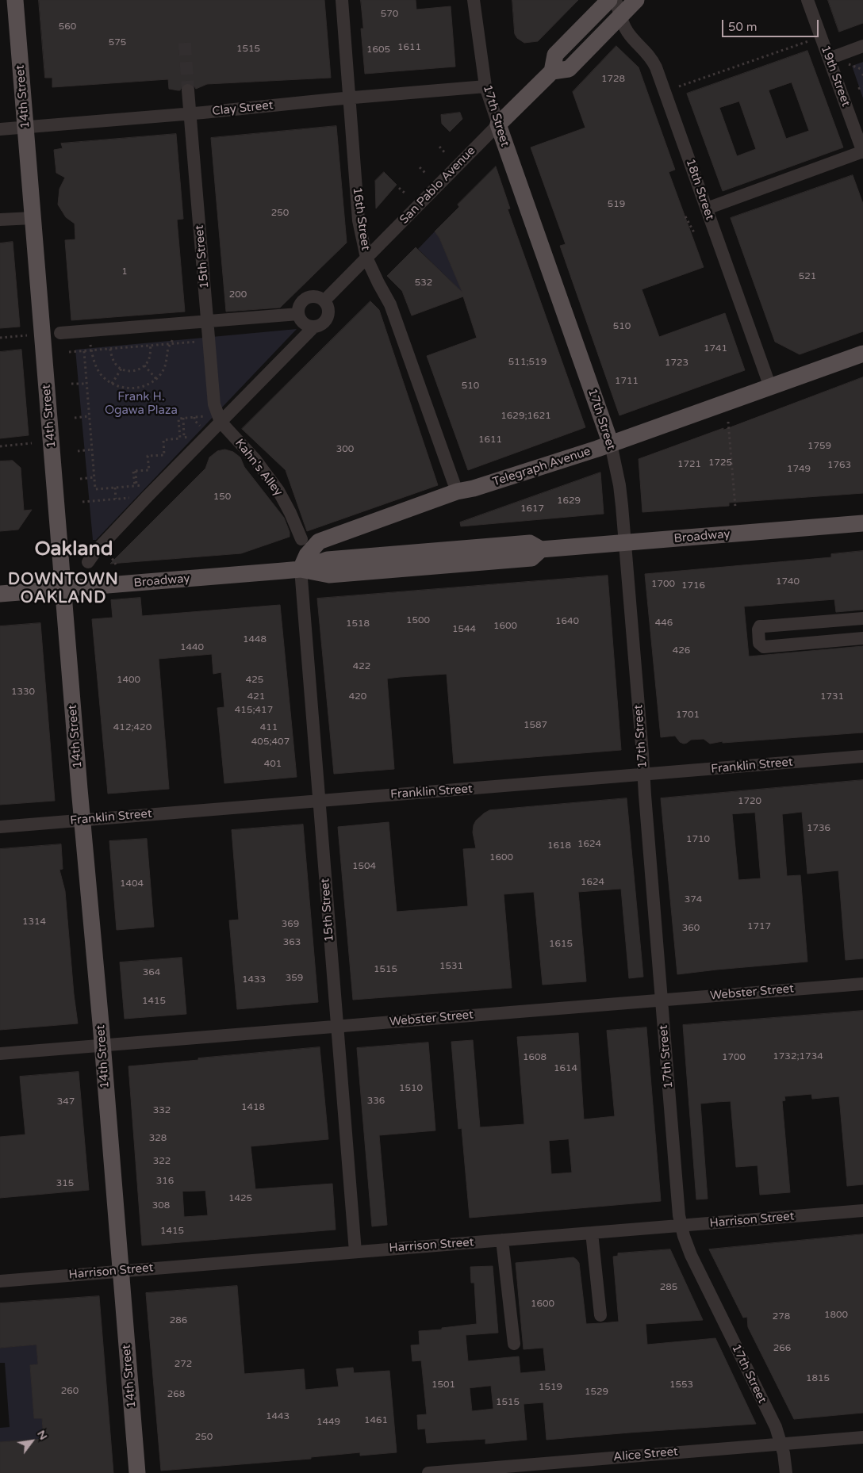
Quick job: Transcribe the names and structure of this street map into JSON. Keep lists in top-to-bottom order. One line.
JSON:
{"streets":{"main road":["14th Street","17th Street","San Pablo Avenue","Telegraph Avenue","Broadway"],"street":["19th Street","Clay Street","18th Street","16th Street","15th Street","Kahn's Alley","Franklin Street","Webster Street","Harrison Street","Alice Street"]},"crossings":[["14th Street","Clay Street"],["14th Street","Broadway"],["14th Street","Franklin Street"],["14th Street","Webster Street"],["14th Street","Harrison Street"],["Clay Street","17th Street"],["Clay Street","16th Street"],["Clay Street","15th Street"],["17th Street","San Pablo Avenue"],["17th Street","Telegraph Avenue"],["17th Street","Broadway"],["17th Street","Franklin Street"],["17th Street","Webster Street"],["17th Street","Harrison Street"],["17th Street","Alice Street"],["San Pablo Avenue","16th Street"],["18th Street","Telegraph Avenue"],["16th Street","Telegraph Avenue"],["15th Street","Telegraph Avenue"],["15th Street","Kahn's Alley"],["15th Street","Broadway"],["15th Street","Franklin Street"],["15th Street","Webster Street"],["15th Street","Harrison Street"],["Telegraph Avenue","Broadway"]],"districts":["Oakland","DOWNTOWN OAKLAND"],"parks":["Frank H. Ogawa Plaza"],"house_numbers":["570","560","575","1611","1515","1605","1728","519","250","1","521","532","200","510","1741","511;519","1723","1711","510","1629;1621","1611","1759","300","1725","1721","1763","1749","150","1629","1617","1740","1700","1716","1500","1640","446","1518","1600","1544","1448","1440","426","422","1400","425","1330","421","420","1731","415;417","1701","1587","412;420","411","405;407","401","1720","1736","1710","1624","1618","1600","1504","1624","1404","374","1314","369","1717","360","363","1615","1531","1515","364","359","1433","1415","1732;1734","1608","1700","1614","1510","336","347","1418","332","328","322","316","315","1425","308","1415","285","1600","1800","278","286","266","272","1815","1501","1553","1519","260","1529","268","1515","1443","1461","1449","250"],"scale_bar":"50 m","north":"top right"}
